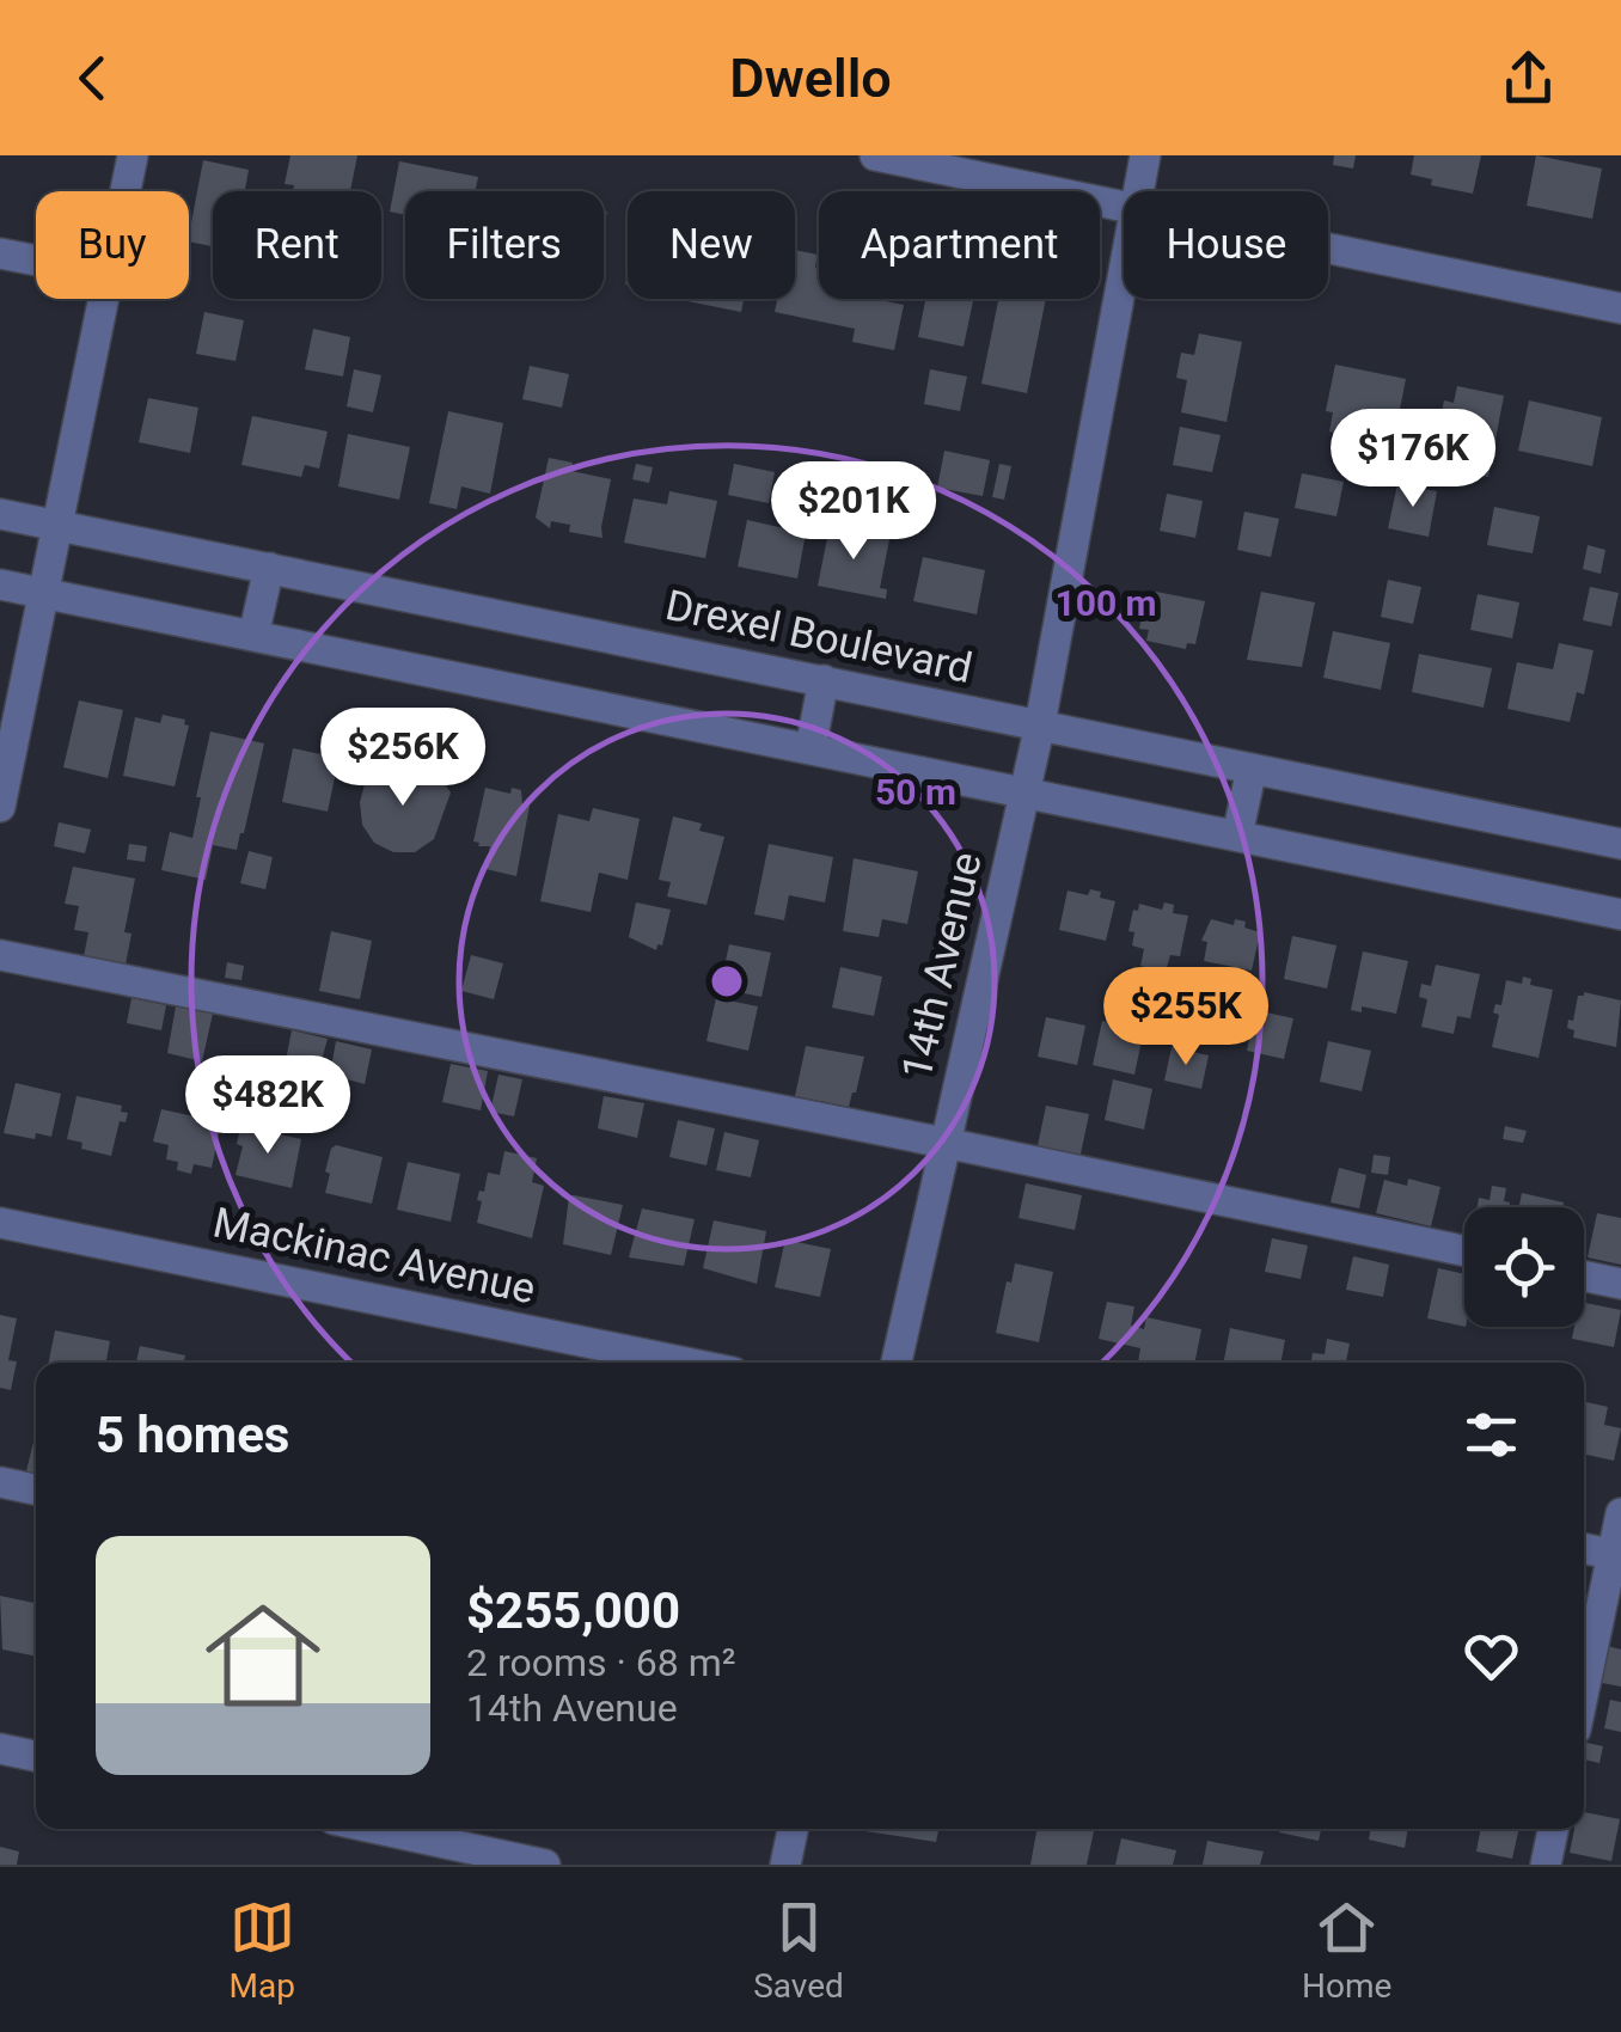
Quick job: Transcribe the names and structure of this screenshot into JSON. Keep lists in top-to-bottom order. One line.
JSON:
{"streets":{"street":["Drexel Boulevard","14th Avenue","Mackinac Avenue"]},"crossings":[["Drexel Boulevard","14th Avenue"]],"page":{"header":"Dwello","chip":["Buy","Rent","Filters","New","Apartment","House"],"price":["$176K","$201K","$256K","$255K","$482K"],"heading":"5 homes","list":[{"name":"$255,000","note":"2 rooms · 68 m² · 14th Avenue"}],"tabs":["Map","Saved","Home"]},"rings":["100 m","50 m"]}
